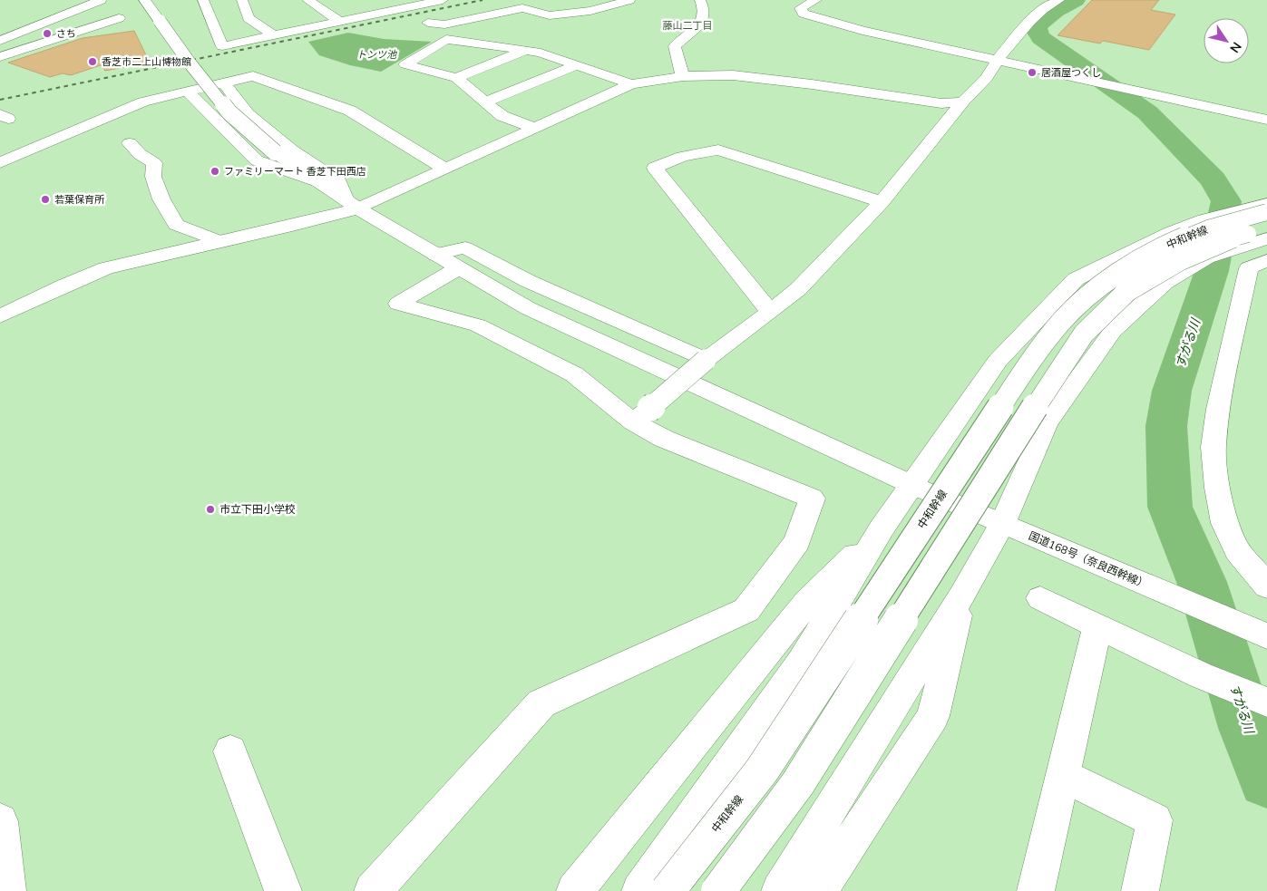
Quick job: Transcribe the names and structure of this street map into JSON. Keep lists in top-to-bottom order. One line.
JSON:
{"streets":{"main road":["中和幹線","国道168号（奈良西幹線）"]},"districts":["藤山二丁目"],"water":["トンツ池","すがる川"],"places":["さち","香芝市二上山博物館","居酒屋つくし","ファミリーマート 香芝下田西店","若葉保育所","市立下田小学校"],"north":"bottom right"}
